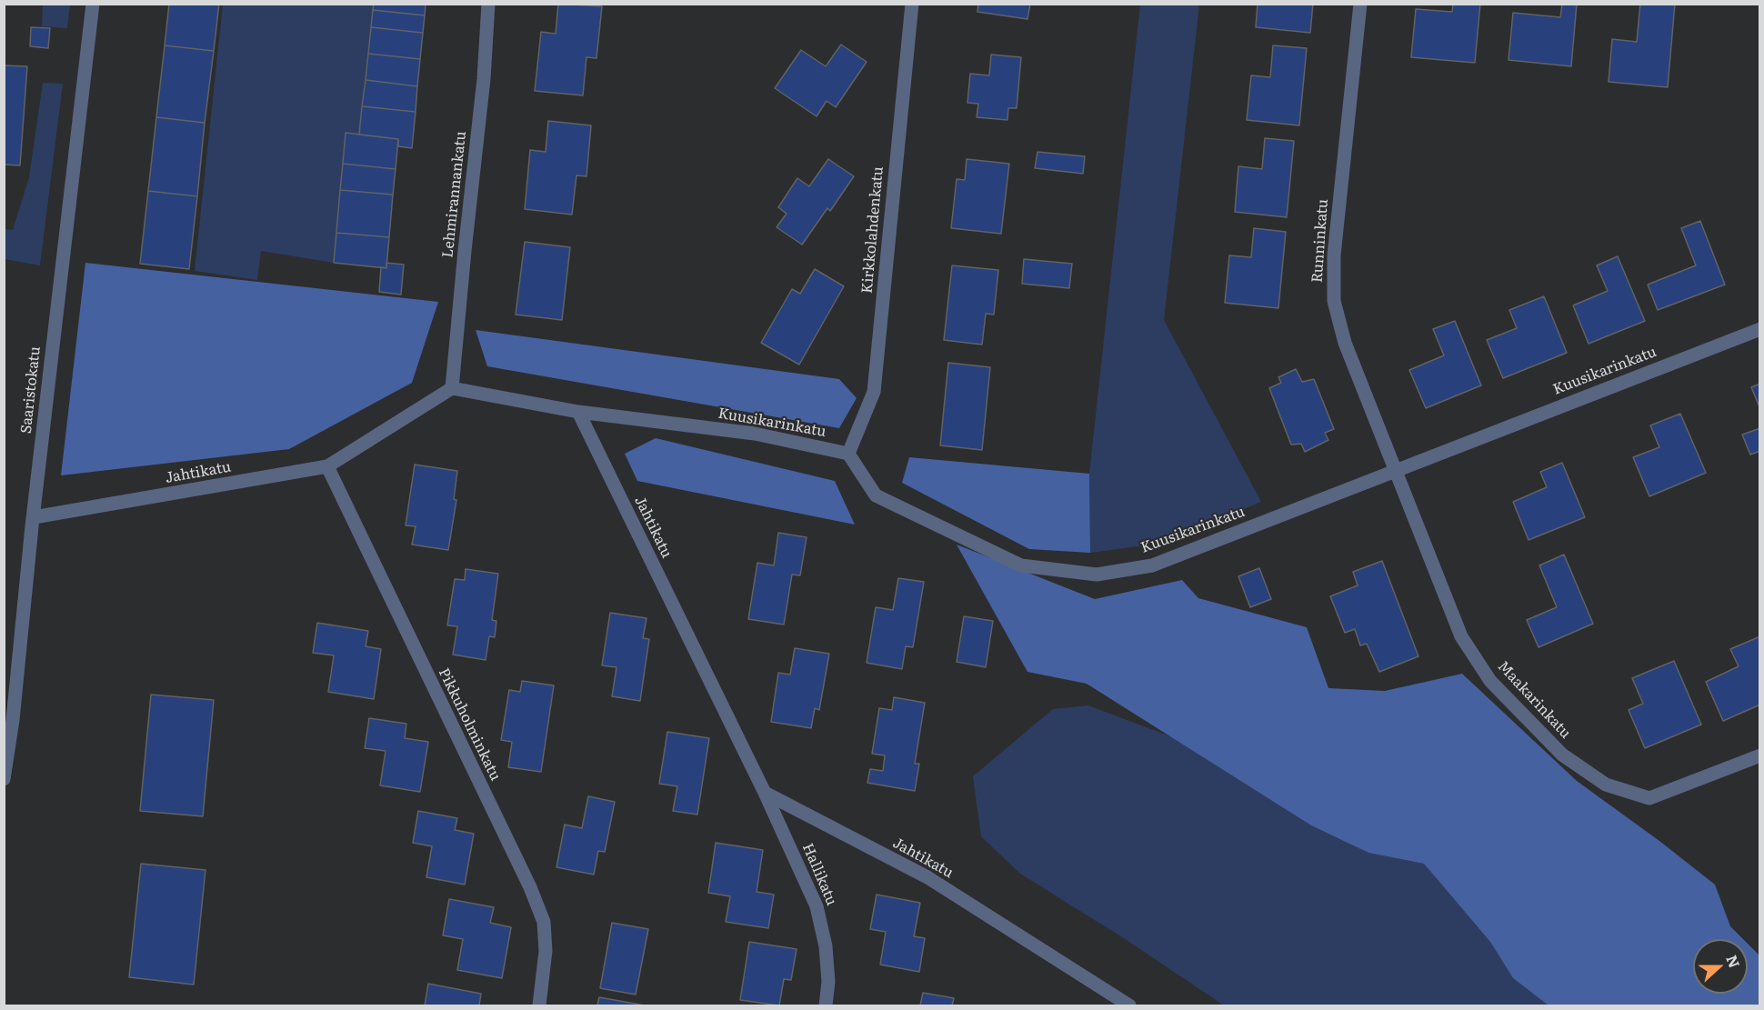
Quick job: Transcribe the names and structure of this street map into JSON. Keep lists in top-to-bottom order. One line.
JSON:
{"streets":{"street":["Lehmirannankatu","Kirkkolahdenkatu","Runninkatu","Kuusikarinkatu","Saaristokatu","Jahtikatu","Maakarinkatu","Pikkuholminkatu","Hallikatu"]},"crossings":[["Lehmirannankatu","Jahtikatu"],["Kirkkolahdenkatu","Kuusikarinkatu"],["Runninkatu","Kuusikarinkatu"],["Runninkatu","Maakarinkatu"],["Kuusikarinkatu","Jahtikatu"],["Kuusikarinkatu","Maakarinkatu"],["Saaristokatu","Jahtikatu"],["Jahtikatu","Pikkuholminkatu"],["Jahtikatu","Hallikatu"]],"north":"right"}
